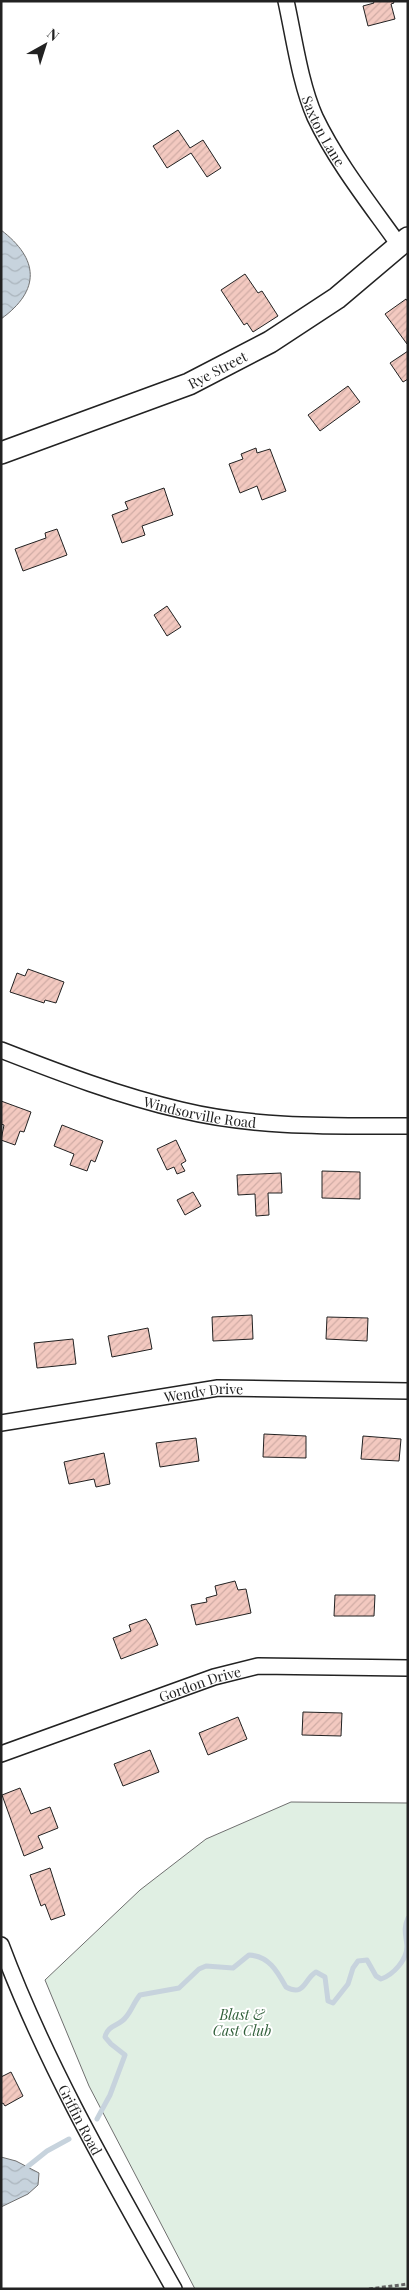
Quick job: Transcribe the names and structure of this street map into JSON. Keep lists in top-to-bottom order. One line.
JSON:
{"streets":{"street":["Saxton Lane","Rye Street","Windsorville Road","Wendy Drive","Gordon Drive","Griffin Road"]},"crossings":[["Saxton Lane","Rye Street"]],"parks":["Blast & Cast Club"],"north":"top right"}
